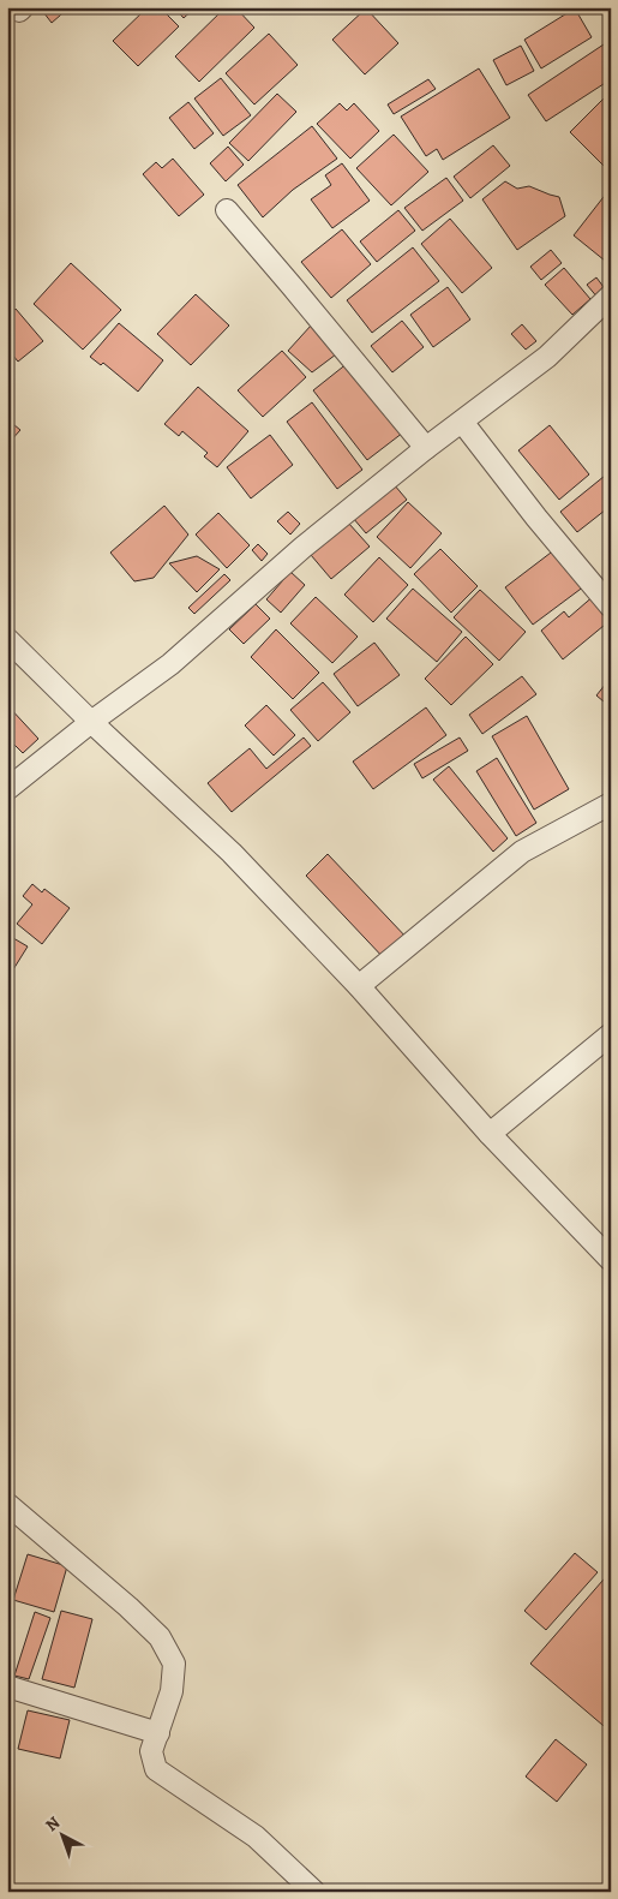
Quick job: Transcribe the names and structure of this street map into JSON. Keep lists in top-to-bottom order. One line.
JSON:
{"north":"top left"}
